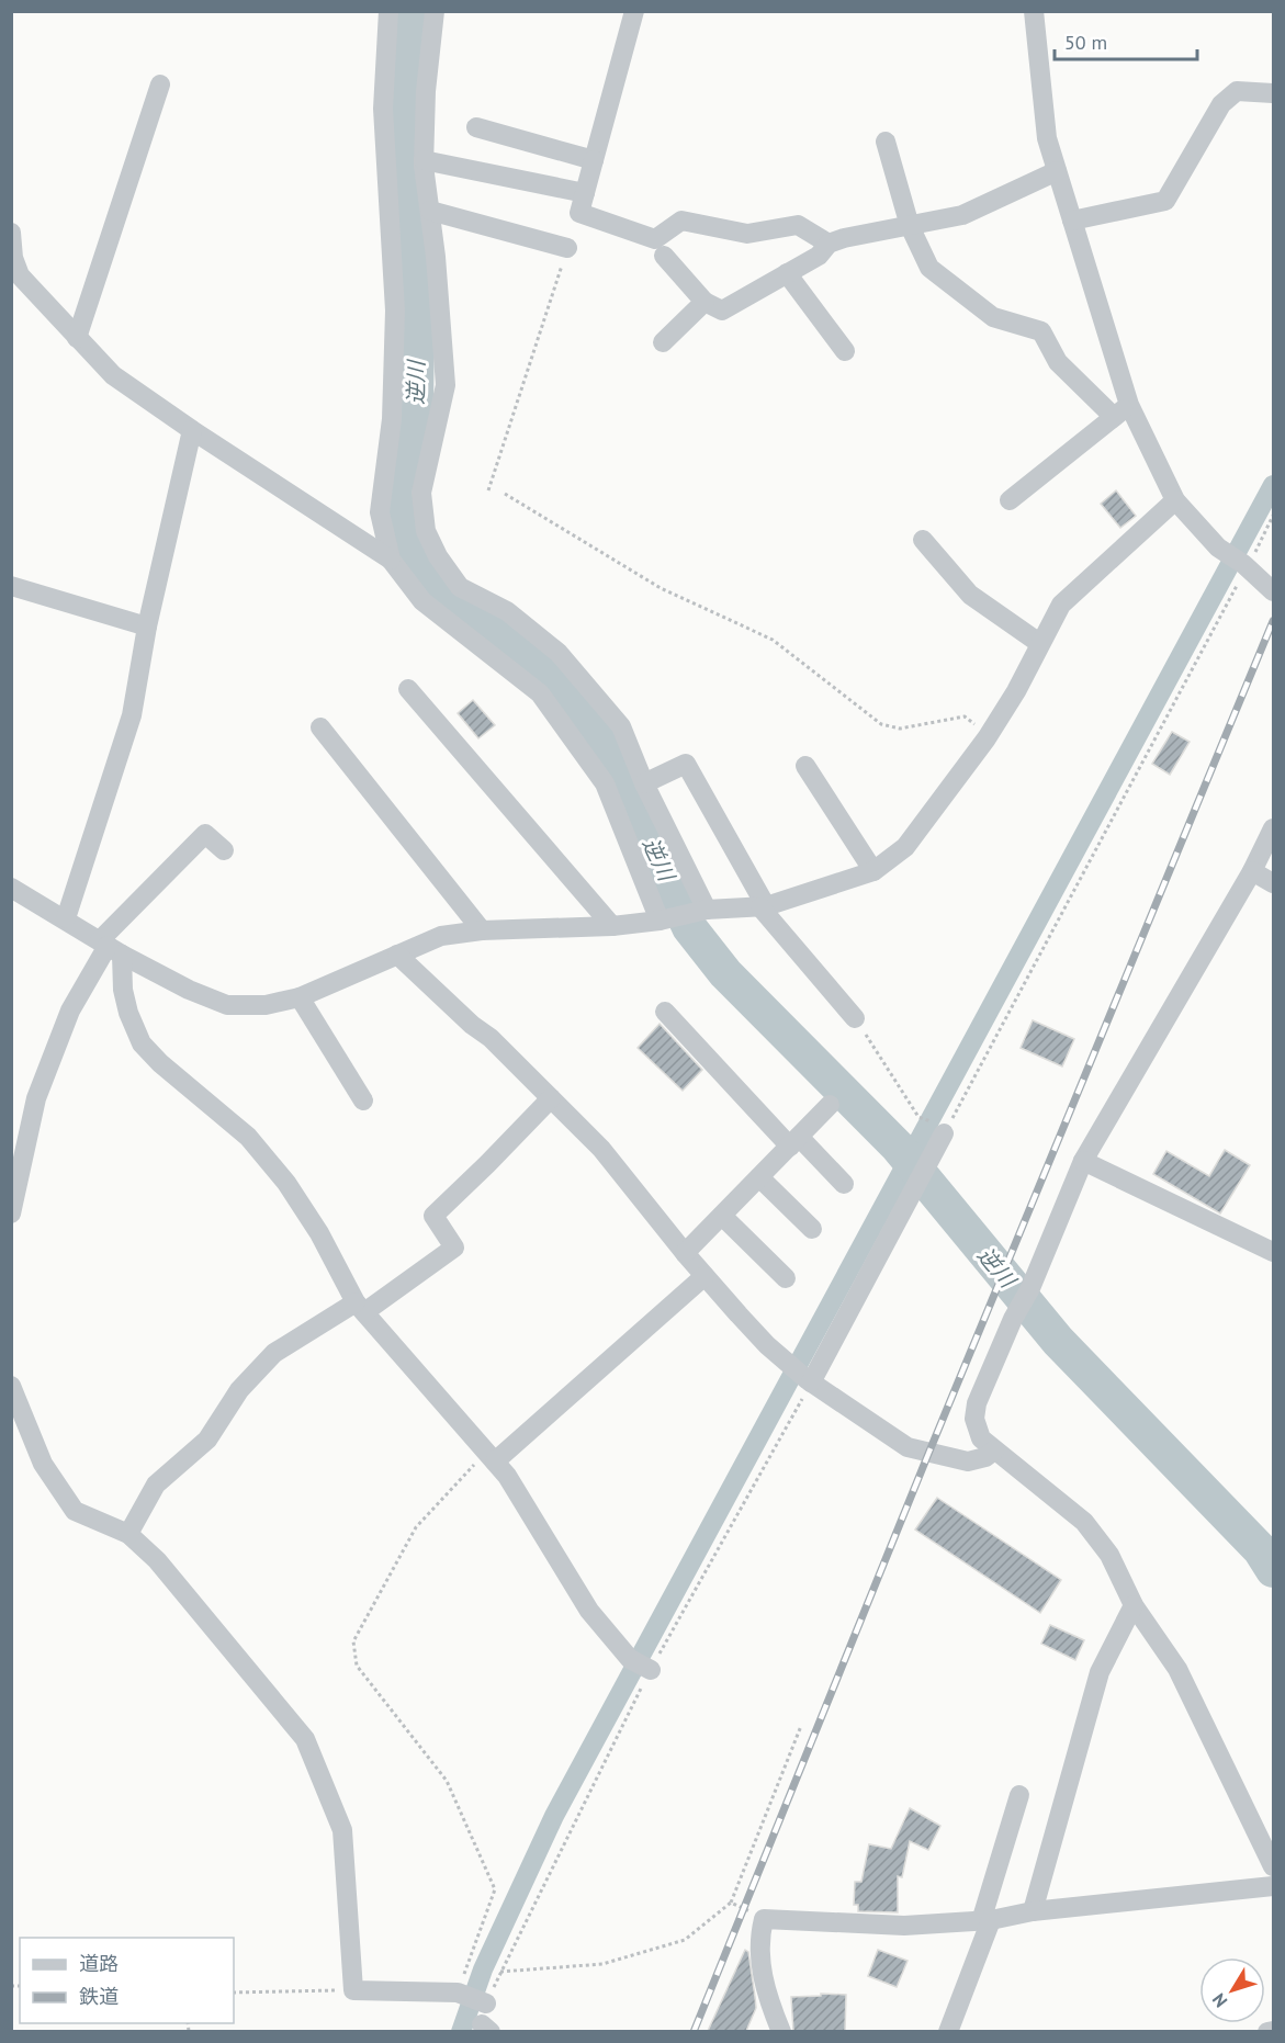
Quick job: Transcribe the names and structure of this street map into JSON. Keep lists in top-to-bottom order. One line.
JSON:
{"water":["逆川"],"legend":["道路","鉄道"],"scale_bar":"50 m","north":"bottom left"}
